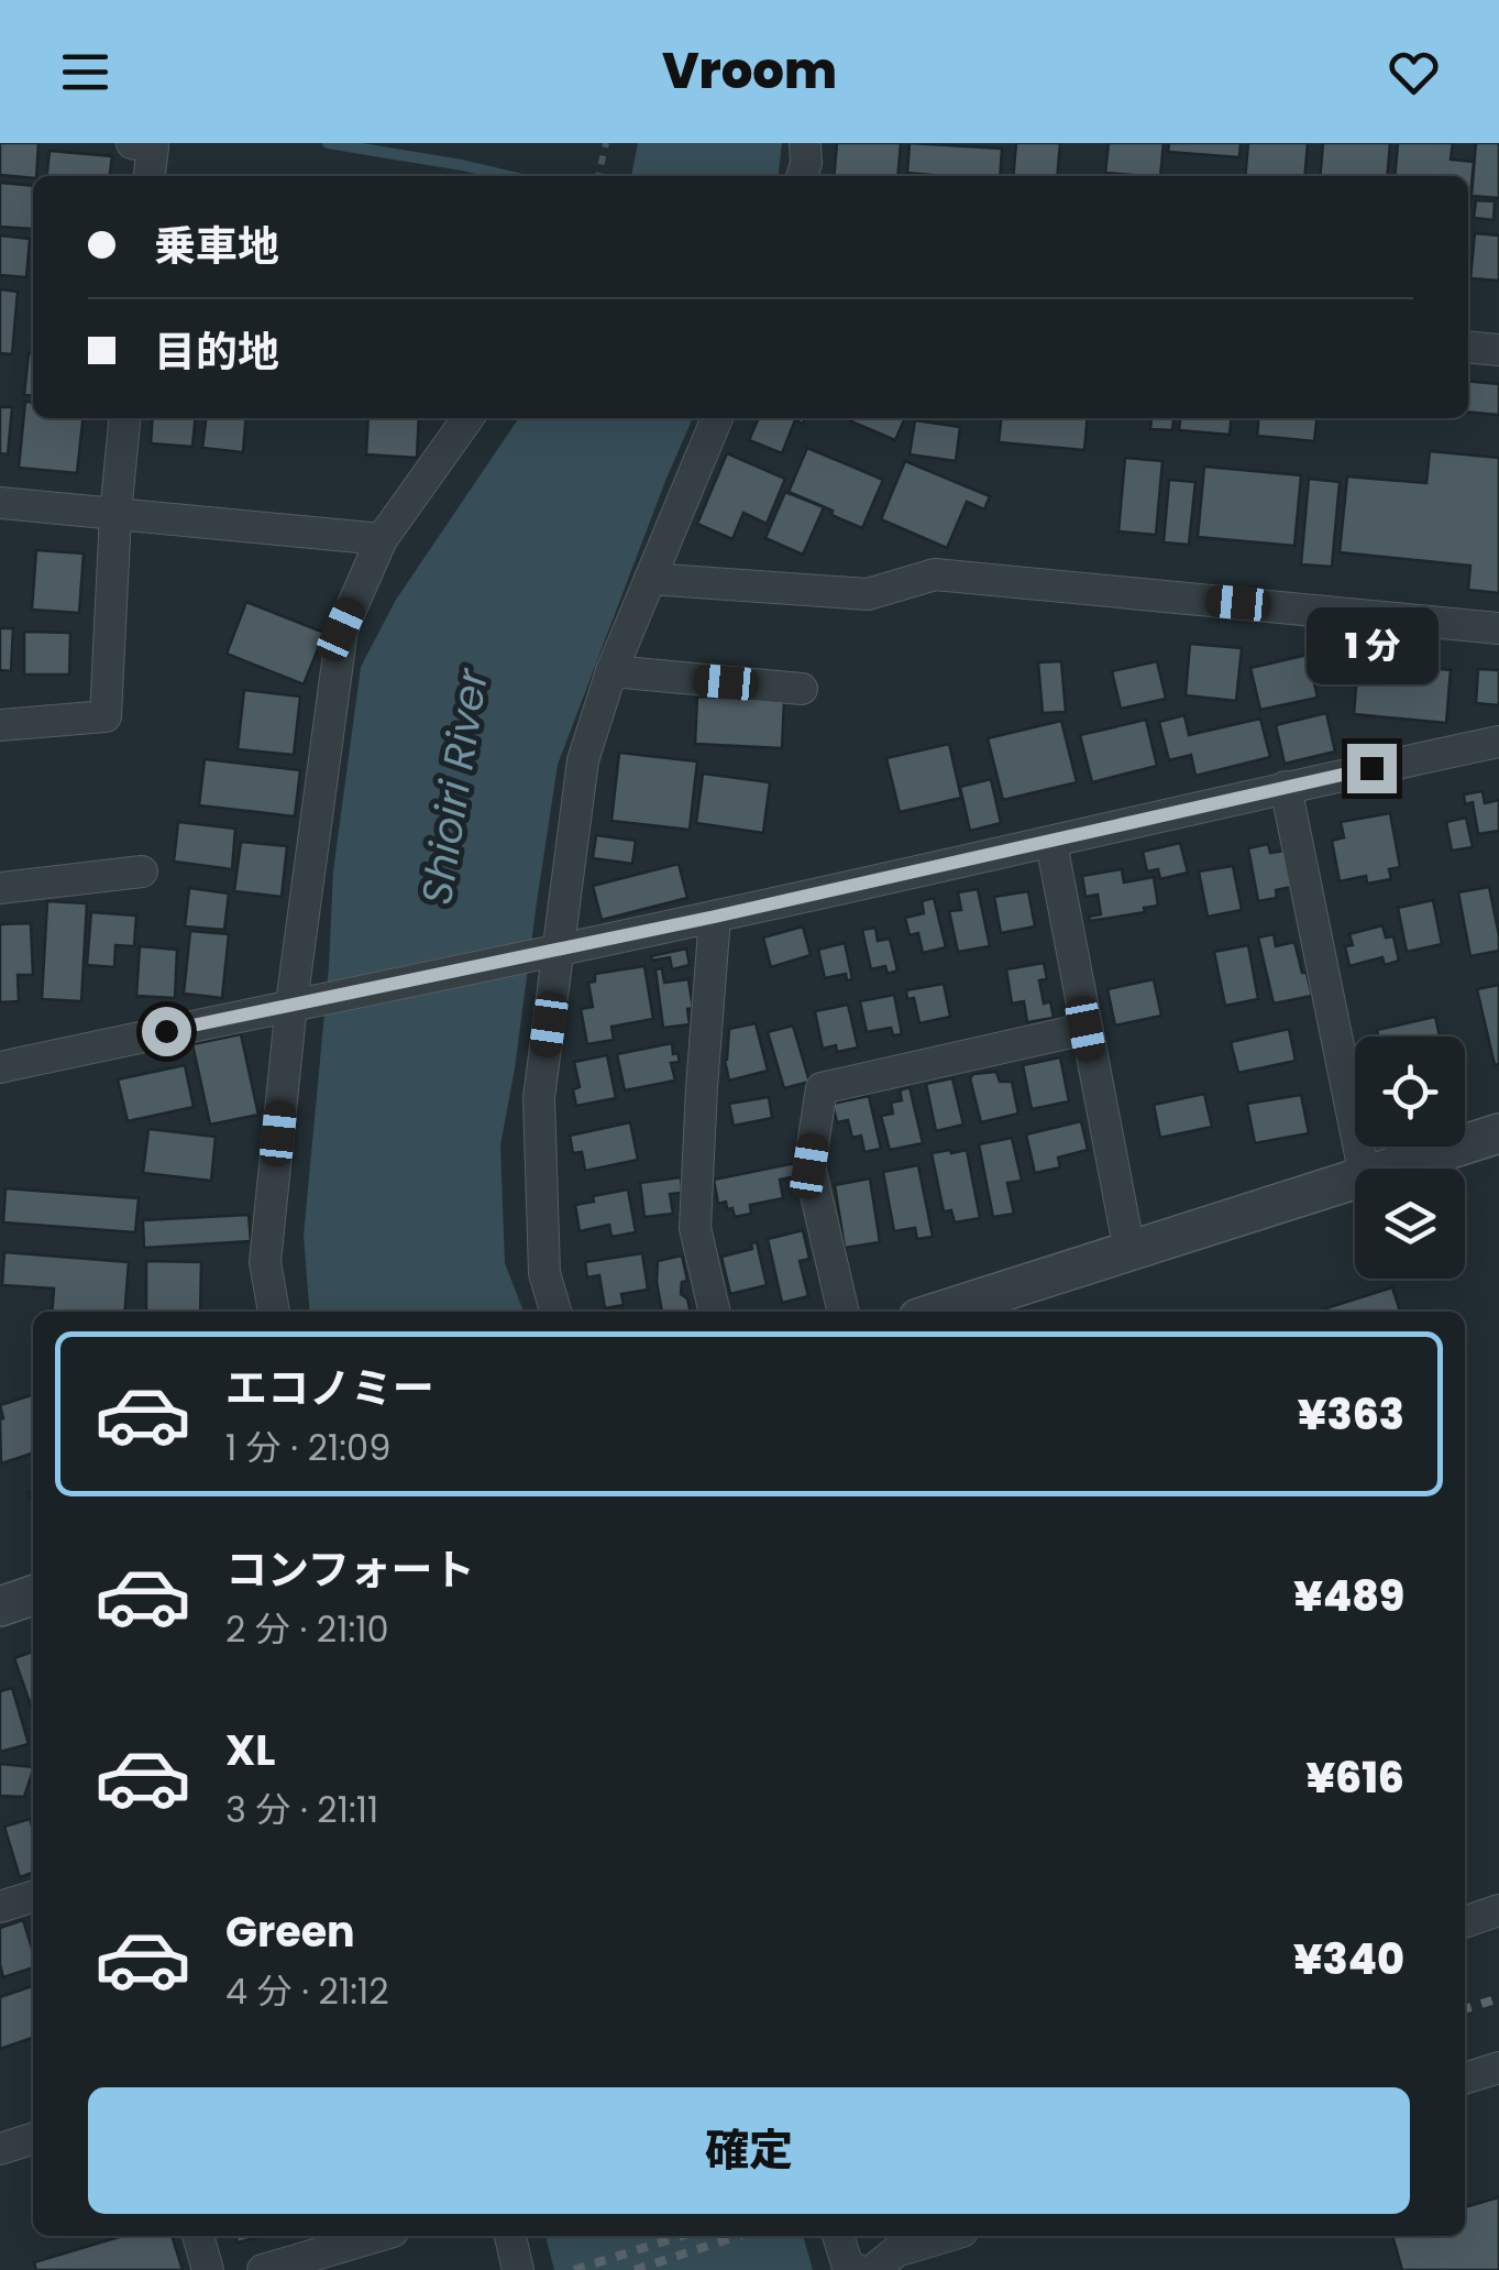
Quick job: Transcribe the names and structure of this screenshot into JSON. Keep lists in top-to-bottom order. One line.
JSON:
{"water":["Shioiri River"],"page":{"header":"Vroom","banner":["乗車地","目的地"],"bubble":"1 分","list":[{"name":"エコノミー","note":"1 分 · 21:09","value":"¥363"},{"name":"コンフォート","note":"2 分 · 21:10","value":"¥489"},{"name":"XL","note":"3 分 · 21:11","value":"¥616"},{"name":"Green","note":"4 分 · 21:12","value":"¥340"}],"buttons":"確定"}}
